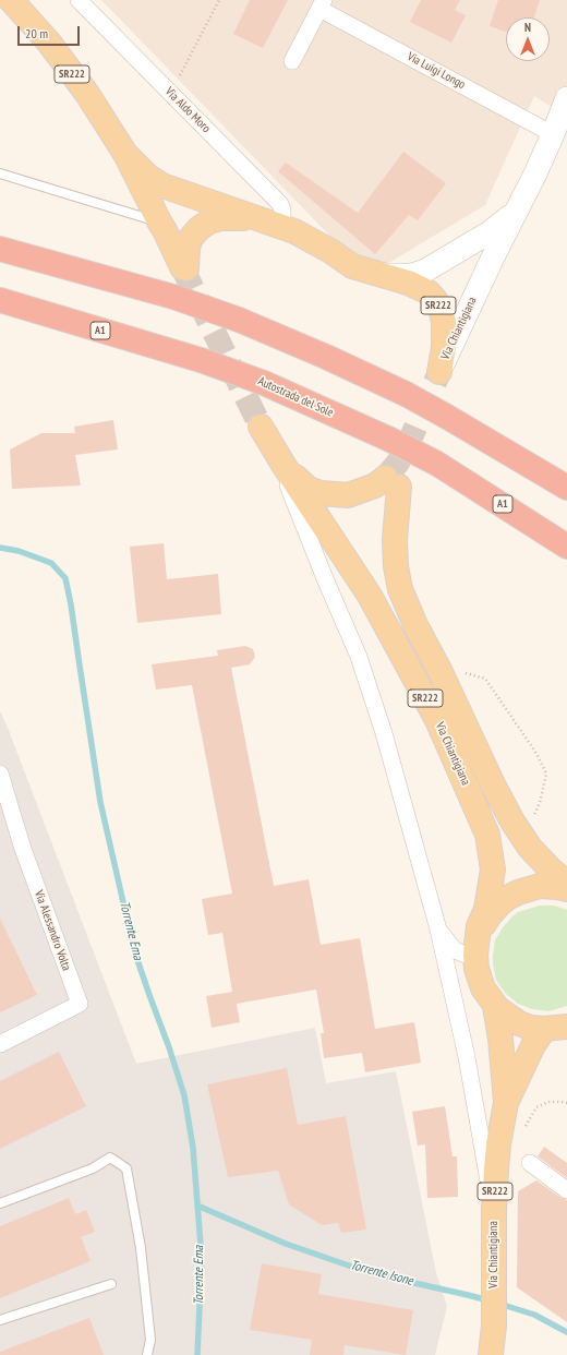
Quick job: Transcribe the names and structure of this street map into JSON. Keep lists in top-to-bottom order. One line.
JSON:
{"streets":{"highway":["A1","Autostrada del Sole"],"main road":["SR222","Via Chiantigiana"],"street":["Via Luigi Longo","Via Aldo Moro","Via Alessandro Volta"]},"crossings":[["Via Luigi Longo","Via Chiantigiana"],["Via Aldo Moro","Via Chiantigiana"]],"water":["Torrente Ema","Torrente Isone"],"scale_bar":"20 m","north":"top"}
